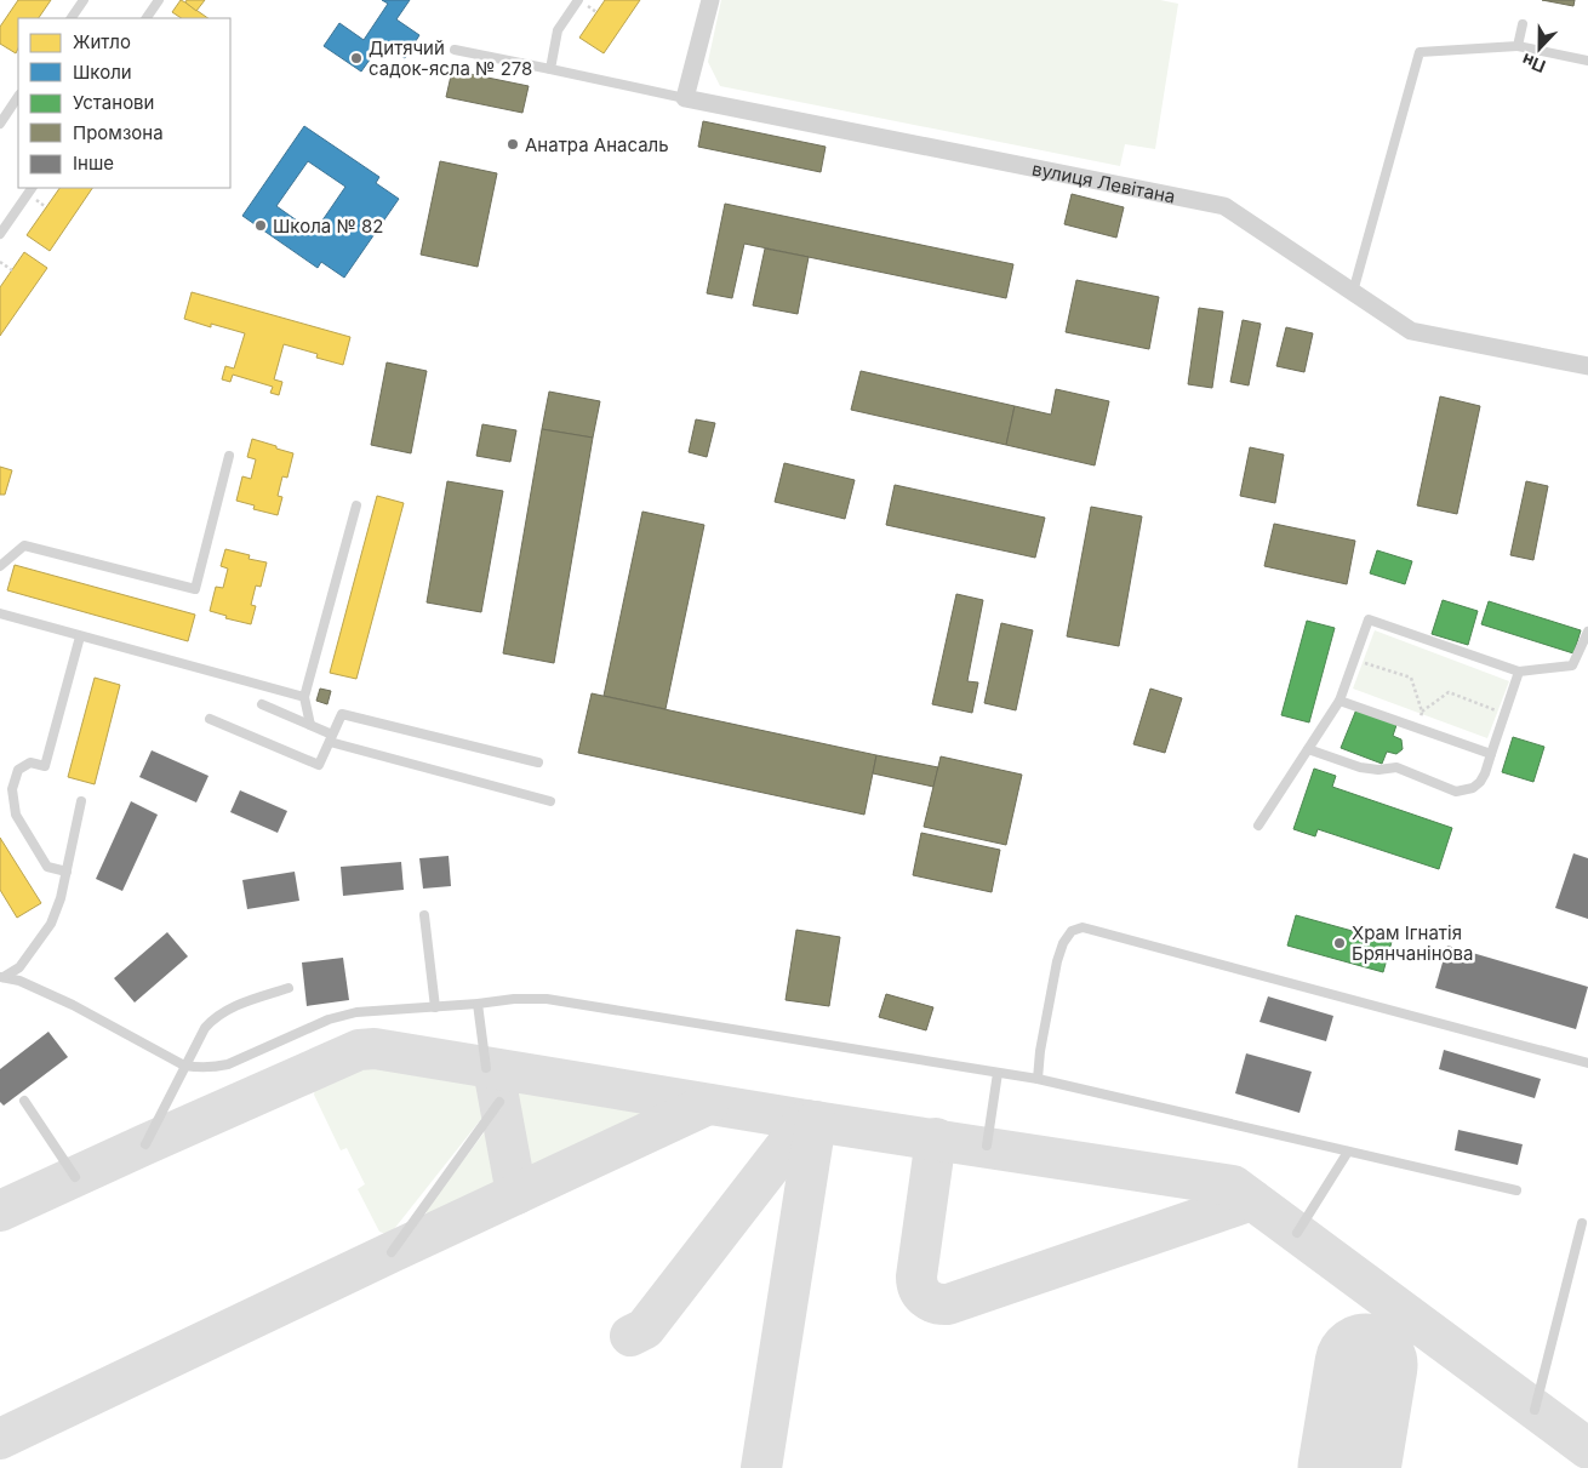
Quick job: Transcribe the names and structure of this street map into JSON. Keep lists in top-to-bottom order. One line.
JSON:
{"streets":{"street":["вулиця Левітана"]},"places":["Дитячий садок-ясла № 278","Анатра Анасаль","Школа № 82","Храм Ігнатія Брянчанінова"],"legend":["Житло","Школи","Установи","Промзона","Інше"],"north":"bottom"}
